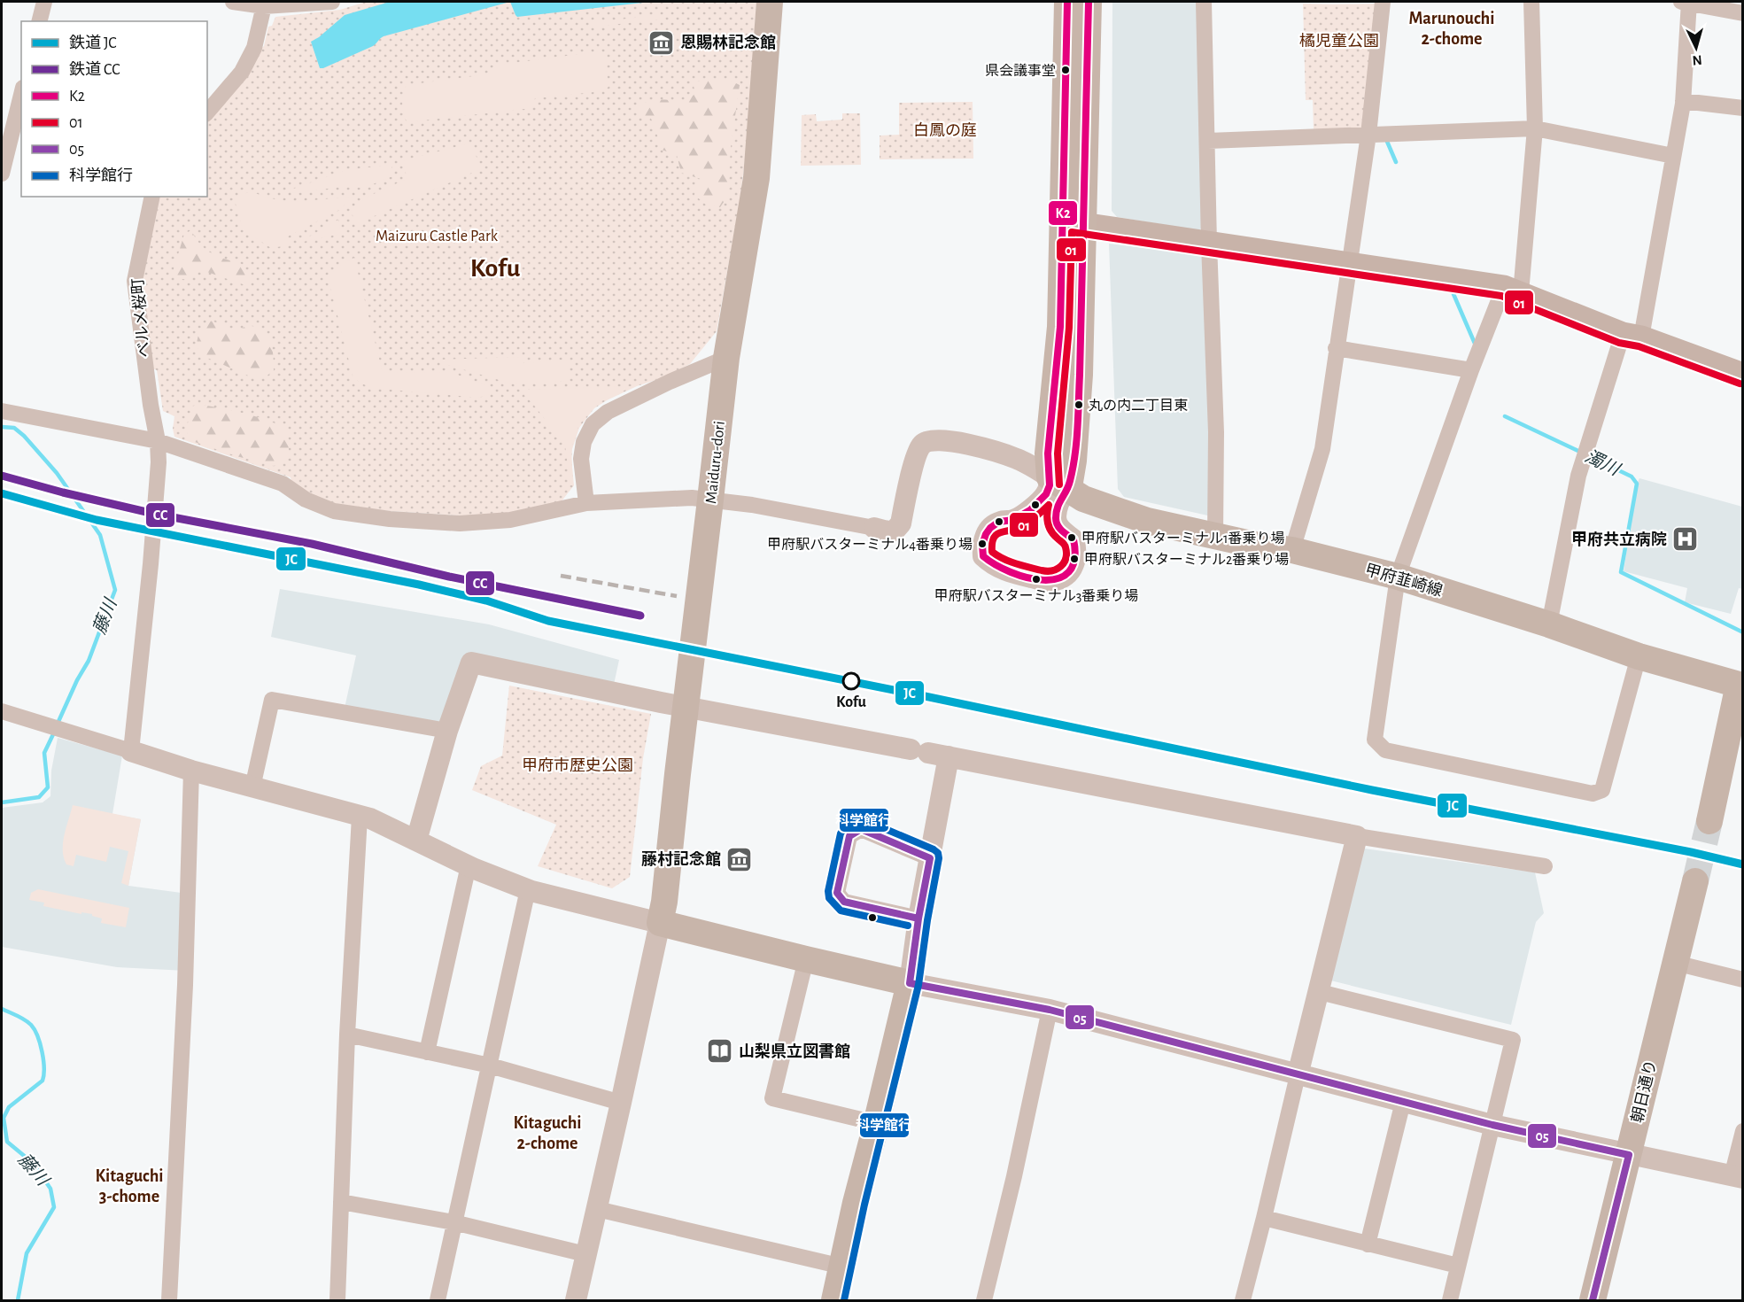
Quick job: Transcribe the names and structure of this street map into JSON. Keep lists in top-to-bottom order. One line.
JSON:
{"streets":{"main road":["Maiduru-dori","甲府韮崎線","朝日通り"],"street":["ベルメ桜町"]},"districts":["Marunouchi 2-chome","Kofu","Kitaguchi 2-chome","Kitaguchi 3-chome"],"water":["濁川","藤川"],"parks":["橘児童公園","白鳳の庭","Maizuru Castle Park","甲府市歴史公園"],"places":{"museum":["恩賜林記念館","藤村記念館"],"other":["県会議事堂","丸の内二丁目東","甲府駅バスターミナル1番乗り場","甲府駅バスターミナル4番乗り場","甲府駅バスターミナル2番乗り場","甲府駅バスターミナル3番乗り場","Kofu"],"hospital":["甲府共立病院"],"library":["山梨県立図書館"]},"lines":["transit line K2","transit line 01","rail line CC","rail line JC","transit line 科学館行","transit line 05"],"legend":["鉄道 JC","鉄道 CC","K2","01","05","科学館行"],"north":"bottom"}
